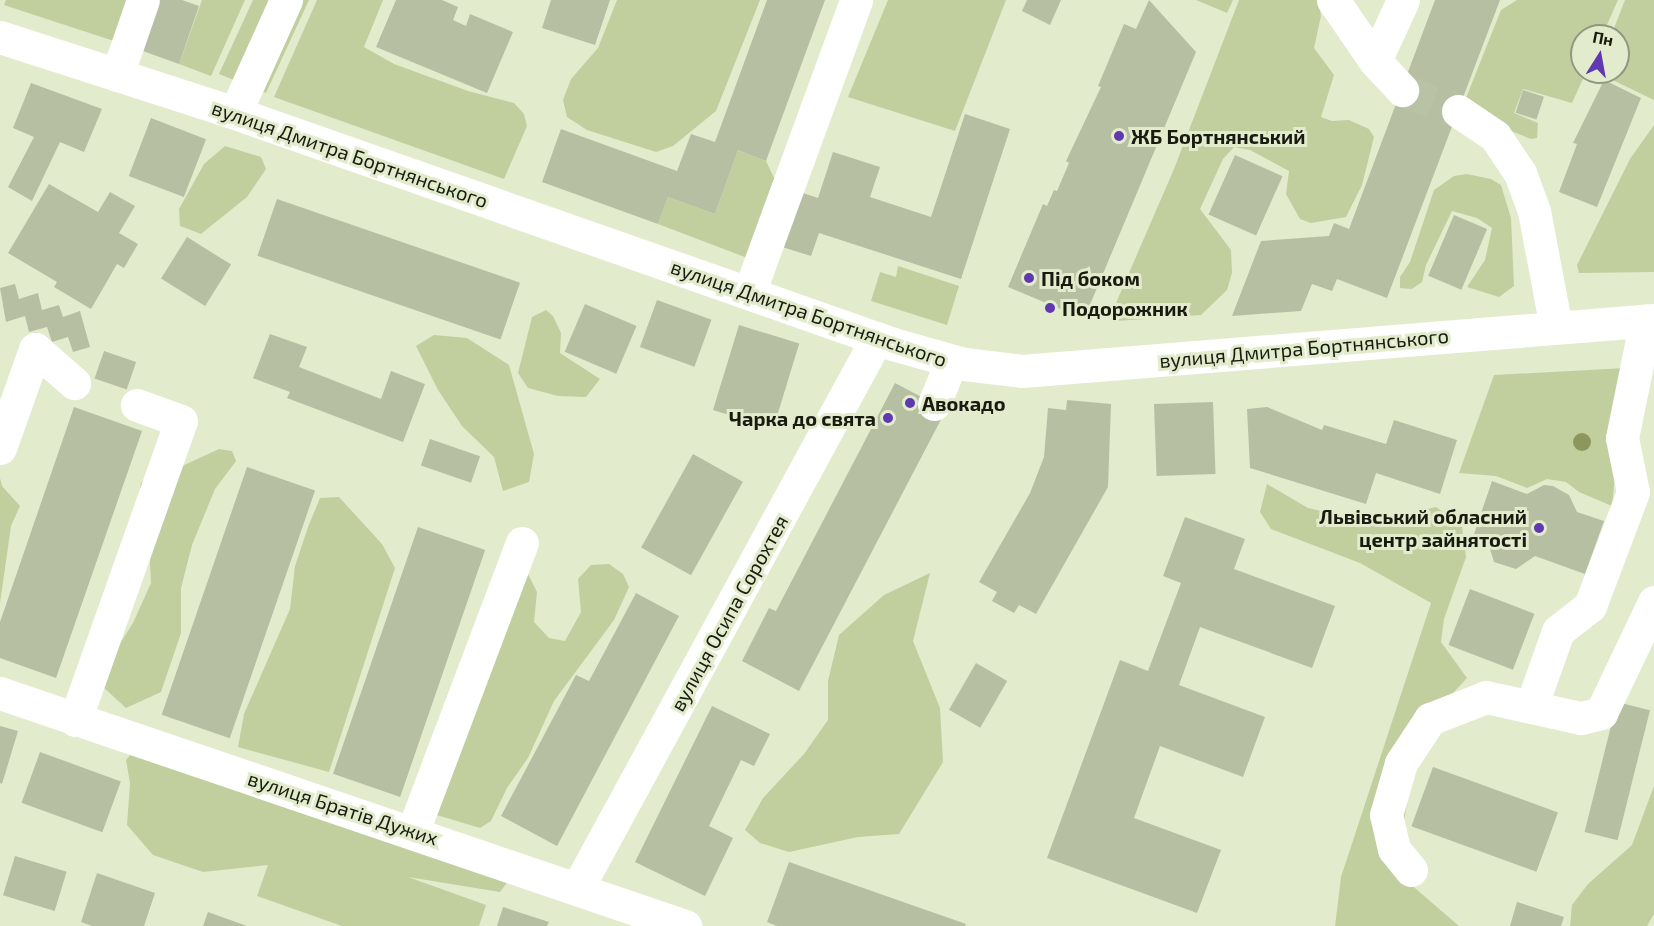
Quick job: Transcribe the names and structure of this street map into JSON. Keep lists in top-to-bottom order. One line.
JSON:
{"streets":{"street":["вулиця Дмитра Бортнянського","вулиця Осипа Сорохтея","вулиця Братів Дужих"]},"crossings":[["вулиця Дмитра Бортнянського","вулиця Осипа Сорохтея"],["вулиця Осипа Сорохтея","вулиця Братів Дужих"]],"places":["ЖБ Бортнянський","Під боком","Подорожник","Авокадо","Чарка до свята","Львівський обласний центр зайнятості"],"north":"top"}
